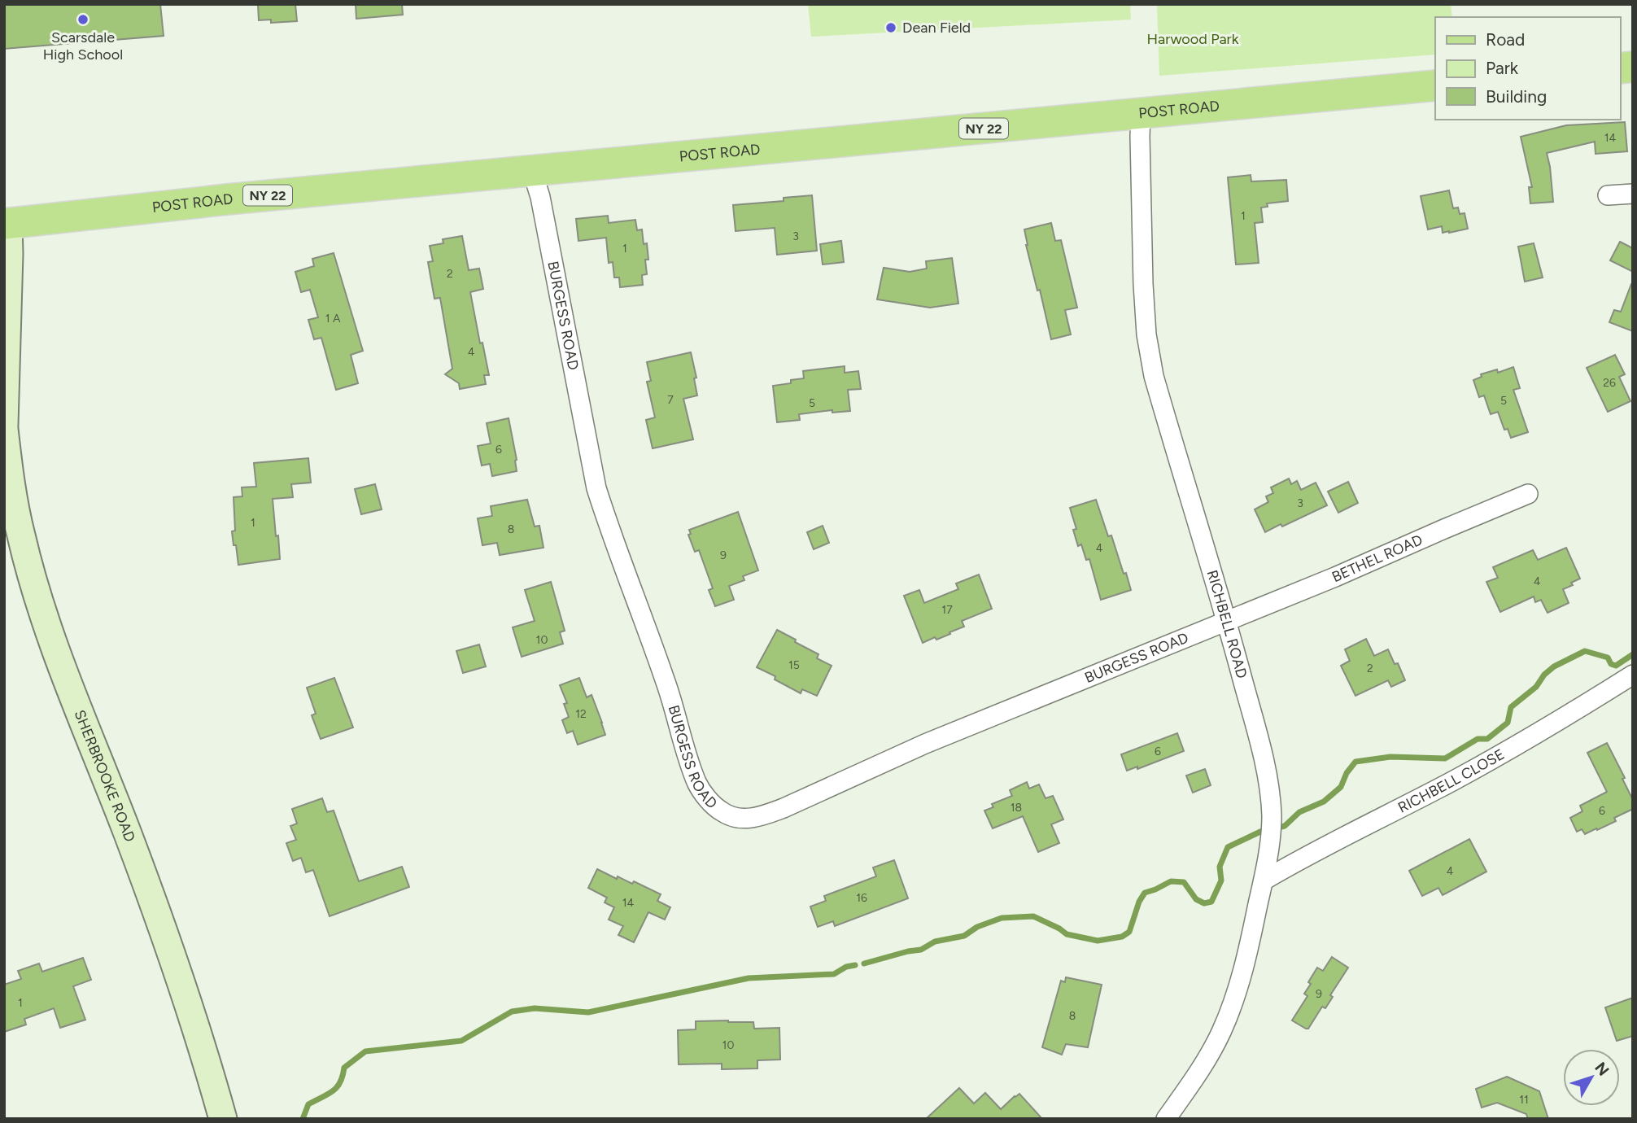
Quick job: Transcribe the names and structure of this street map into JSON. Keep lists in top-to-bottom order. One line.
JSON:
{"streets":{"main road":["POST ROAD","NY 22"],"street":["BURGESS ROAD","BETHEL ROAD","RICHBELL ROAD","SHERBROOKE ROAD","RICHBELL CLOSE"]},"crossings":[["POST ROAD","BURGESS ROAD"],["POST ROAD","RICHBELL ROAD"],["POST ROAD","SHERBROOKE ROAD"],["BURGESS ROAD","BETHEL ROAD"],["BURGESS ROAD","RICHBELL ROAD"],["BETHEL ROAD","RICHBELL ROAD"],["RICHBELL ROAD","RICHBELL CLOSE"]],"parks":["Harwood Park"],"places":["Scarsdale High School","Dean Field"],"house_numbers":["14","1","3","1","2","1 A","4","26","7","5","5","6","3","1","8","4","9","4","17","10","15","2","12","6","18","6","4","16","14","9","1","8","10","11"],"legend":["Road","Park","Building"],"north":"top right"}
